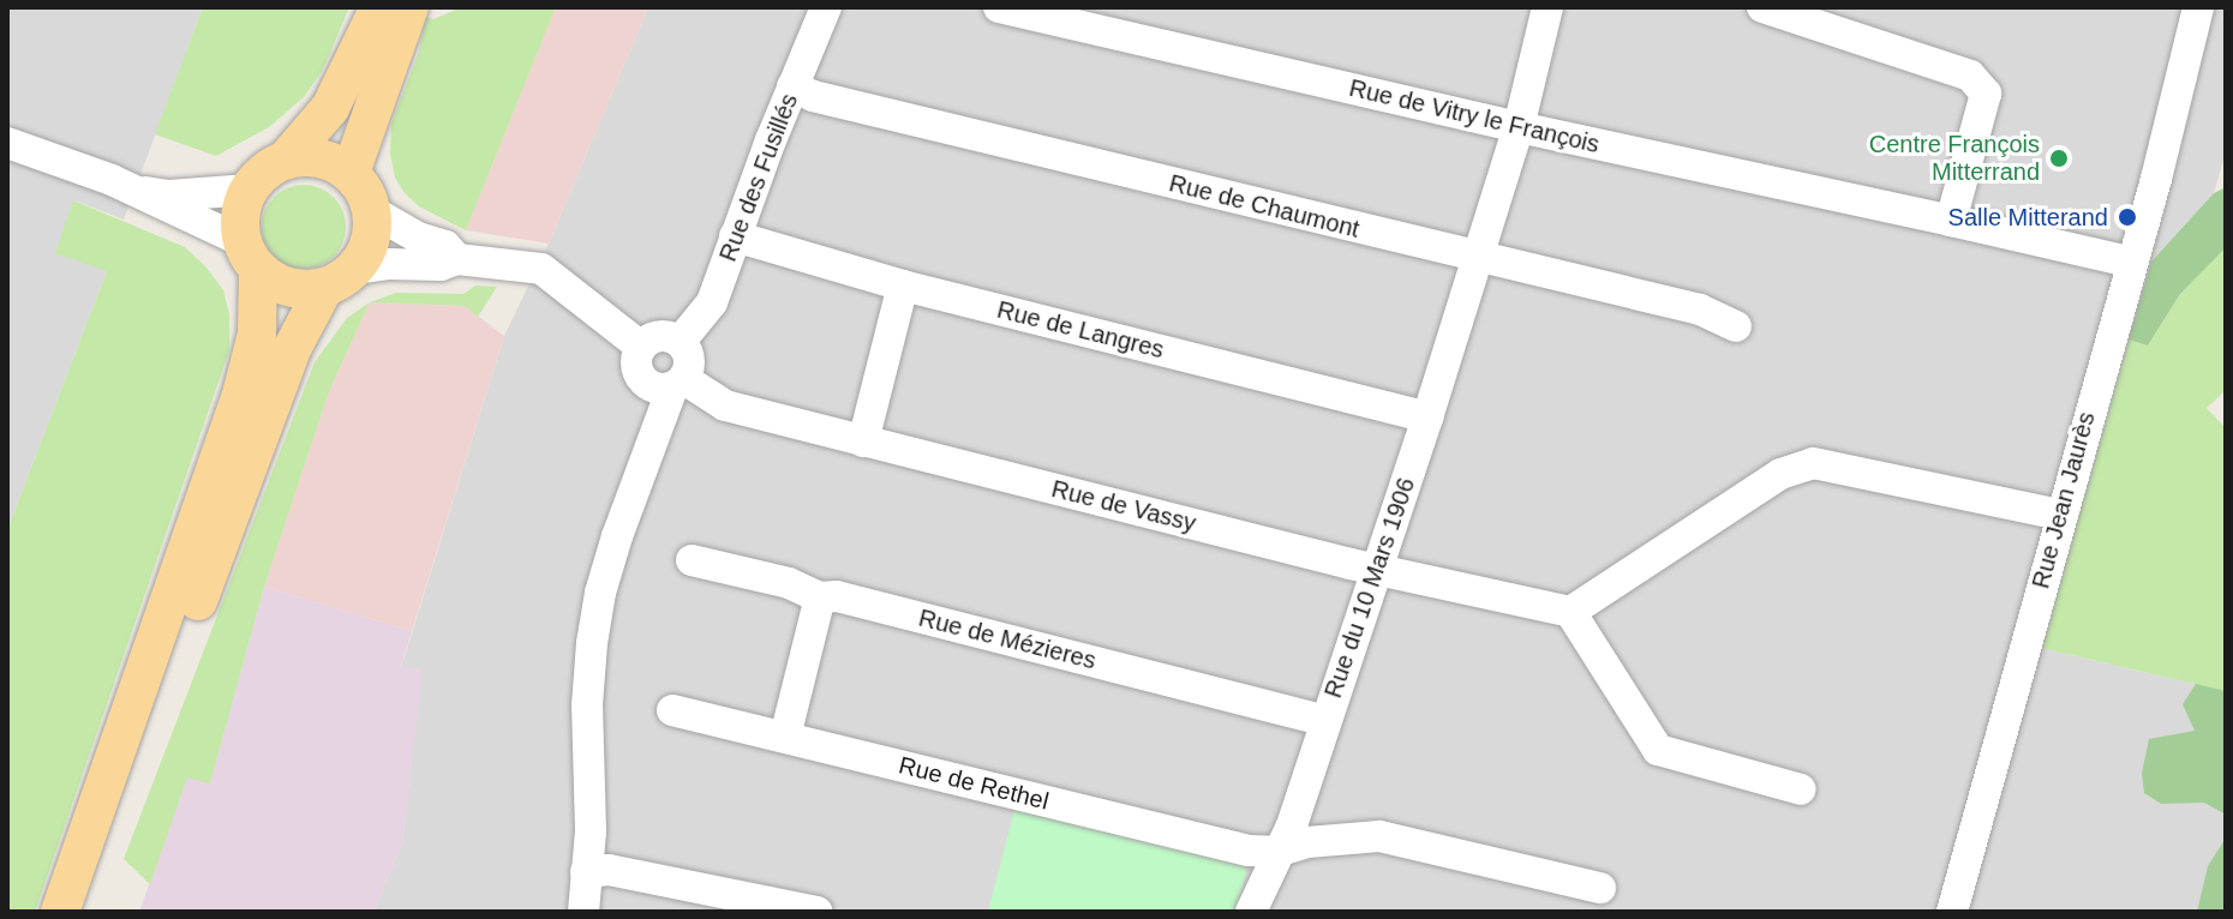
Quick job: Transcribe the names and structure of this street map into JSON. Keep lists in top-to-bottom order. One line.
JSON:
{"streets":{"street":["Rue de Vitry le François","Rue des Fusillés","Rue de Chaumont","Rue de Langres","Rue Jean Jaurès","Rue de Vassy","Rue du 10 Mars 1906","Rue de Mézieres","Rue de Rethel"]},"crossings":[["Rue de Vitry le François","Rue Jean Jaurès"],["Rue de Vitry le François","Rue du 10 Mars 1906"],["Rue des Fusillés","Rue de Chaumont"],["Rue des Fusillés","Rue de Langres"],["Rue des Fusillés","Rue de Vassy"],["Rue de Chaumont","Rue du 10 Mars 1906"],["Rue de Langres","Rue du 10 Mars 1906"],["Rue de Vassy","Rue du 10 Mars 1906"],["Rue du 10 Mars 1906","Rue de Mézieres"],["Rue du 10 Mars 1906","Rue de Rethel"]],"places":["Centre François Mitterrand","Salle Mitterand"]}
